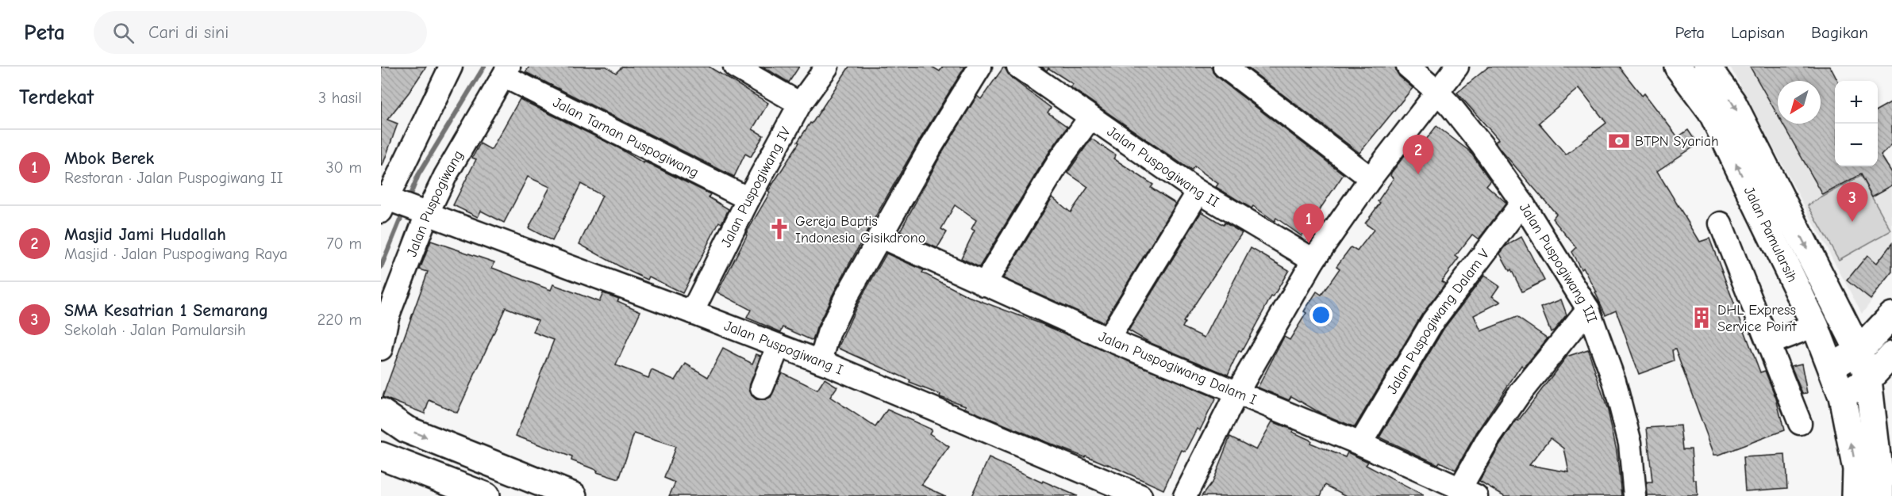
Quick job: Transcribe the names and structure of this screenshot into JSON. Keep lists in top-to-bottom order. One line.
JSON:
{"streets":{"main road":["Jalan Pamularsih"],"street":["Jalan Taman Puspogiwang","Jalan Puspogiwang II","Jalan Puspogiwang IV","Jalan Puspogiwang","Jalan Puspogiwang III","Jalan Puspogiwang Dalam V","Jalan Puspogiwang I","Jalan Puspogiwang Dalam I"]},"crossings":[["Jalan Taman Puspogiwang","Jalan Puspogiwang IV"],["Jalan Taman Puspogiwang","Jalan Puspogiwang"],["Jalan Puspogiwang IV","Jalan Puspogiwang I"],["Jalan Puspogiwang","Jalan Puspogiwang I"],["Jalan Puspogiwang III","Jalan Puspogiwang Dalam V"],["Jalan Puspogiwang Dalam V","Jalan Puspogiwang Dalam I"]],"places":{"bank":["BTPN Syariah"],"church":["Gereja Baptis Indonesia Gisikdrono"],"building":["DHL Express Service Point"]},"north":"bottom left","page":{"header":"Peta","search":"Cari di sini","nav":["Peta","Lapisan","Bagikan"],"heading":["Terdekat","3 hasil"],"map_buttons":["+","−"],"list":[{"mark":"1","name":"Mbok Berek","note":"Restoran · Jalan Puspogiwang II","value":"30 m"},{"mark":"2","name":"Masjid Jami Hudallah","note":"Masjid · Jalan Puspogiwang Raya","value":"70 m"},{"mark":"3","name":"SMA Kesatrian 1 Semarang","note":"Sekolah · Jalan Pamularsih","value":"220 m"}],"pins":["2","3","1"]}}
